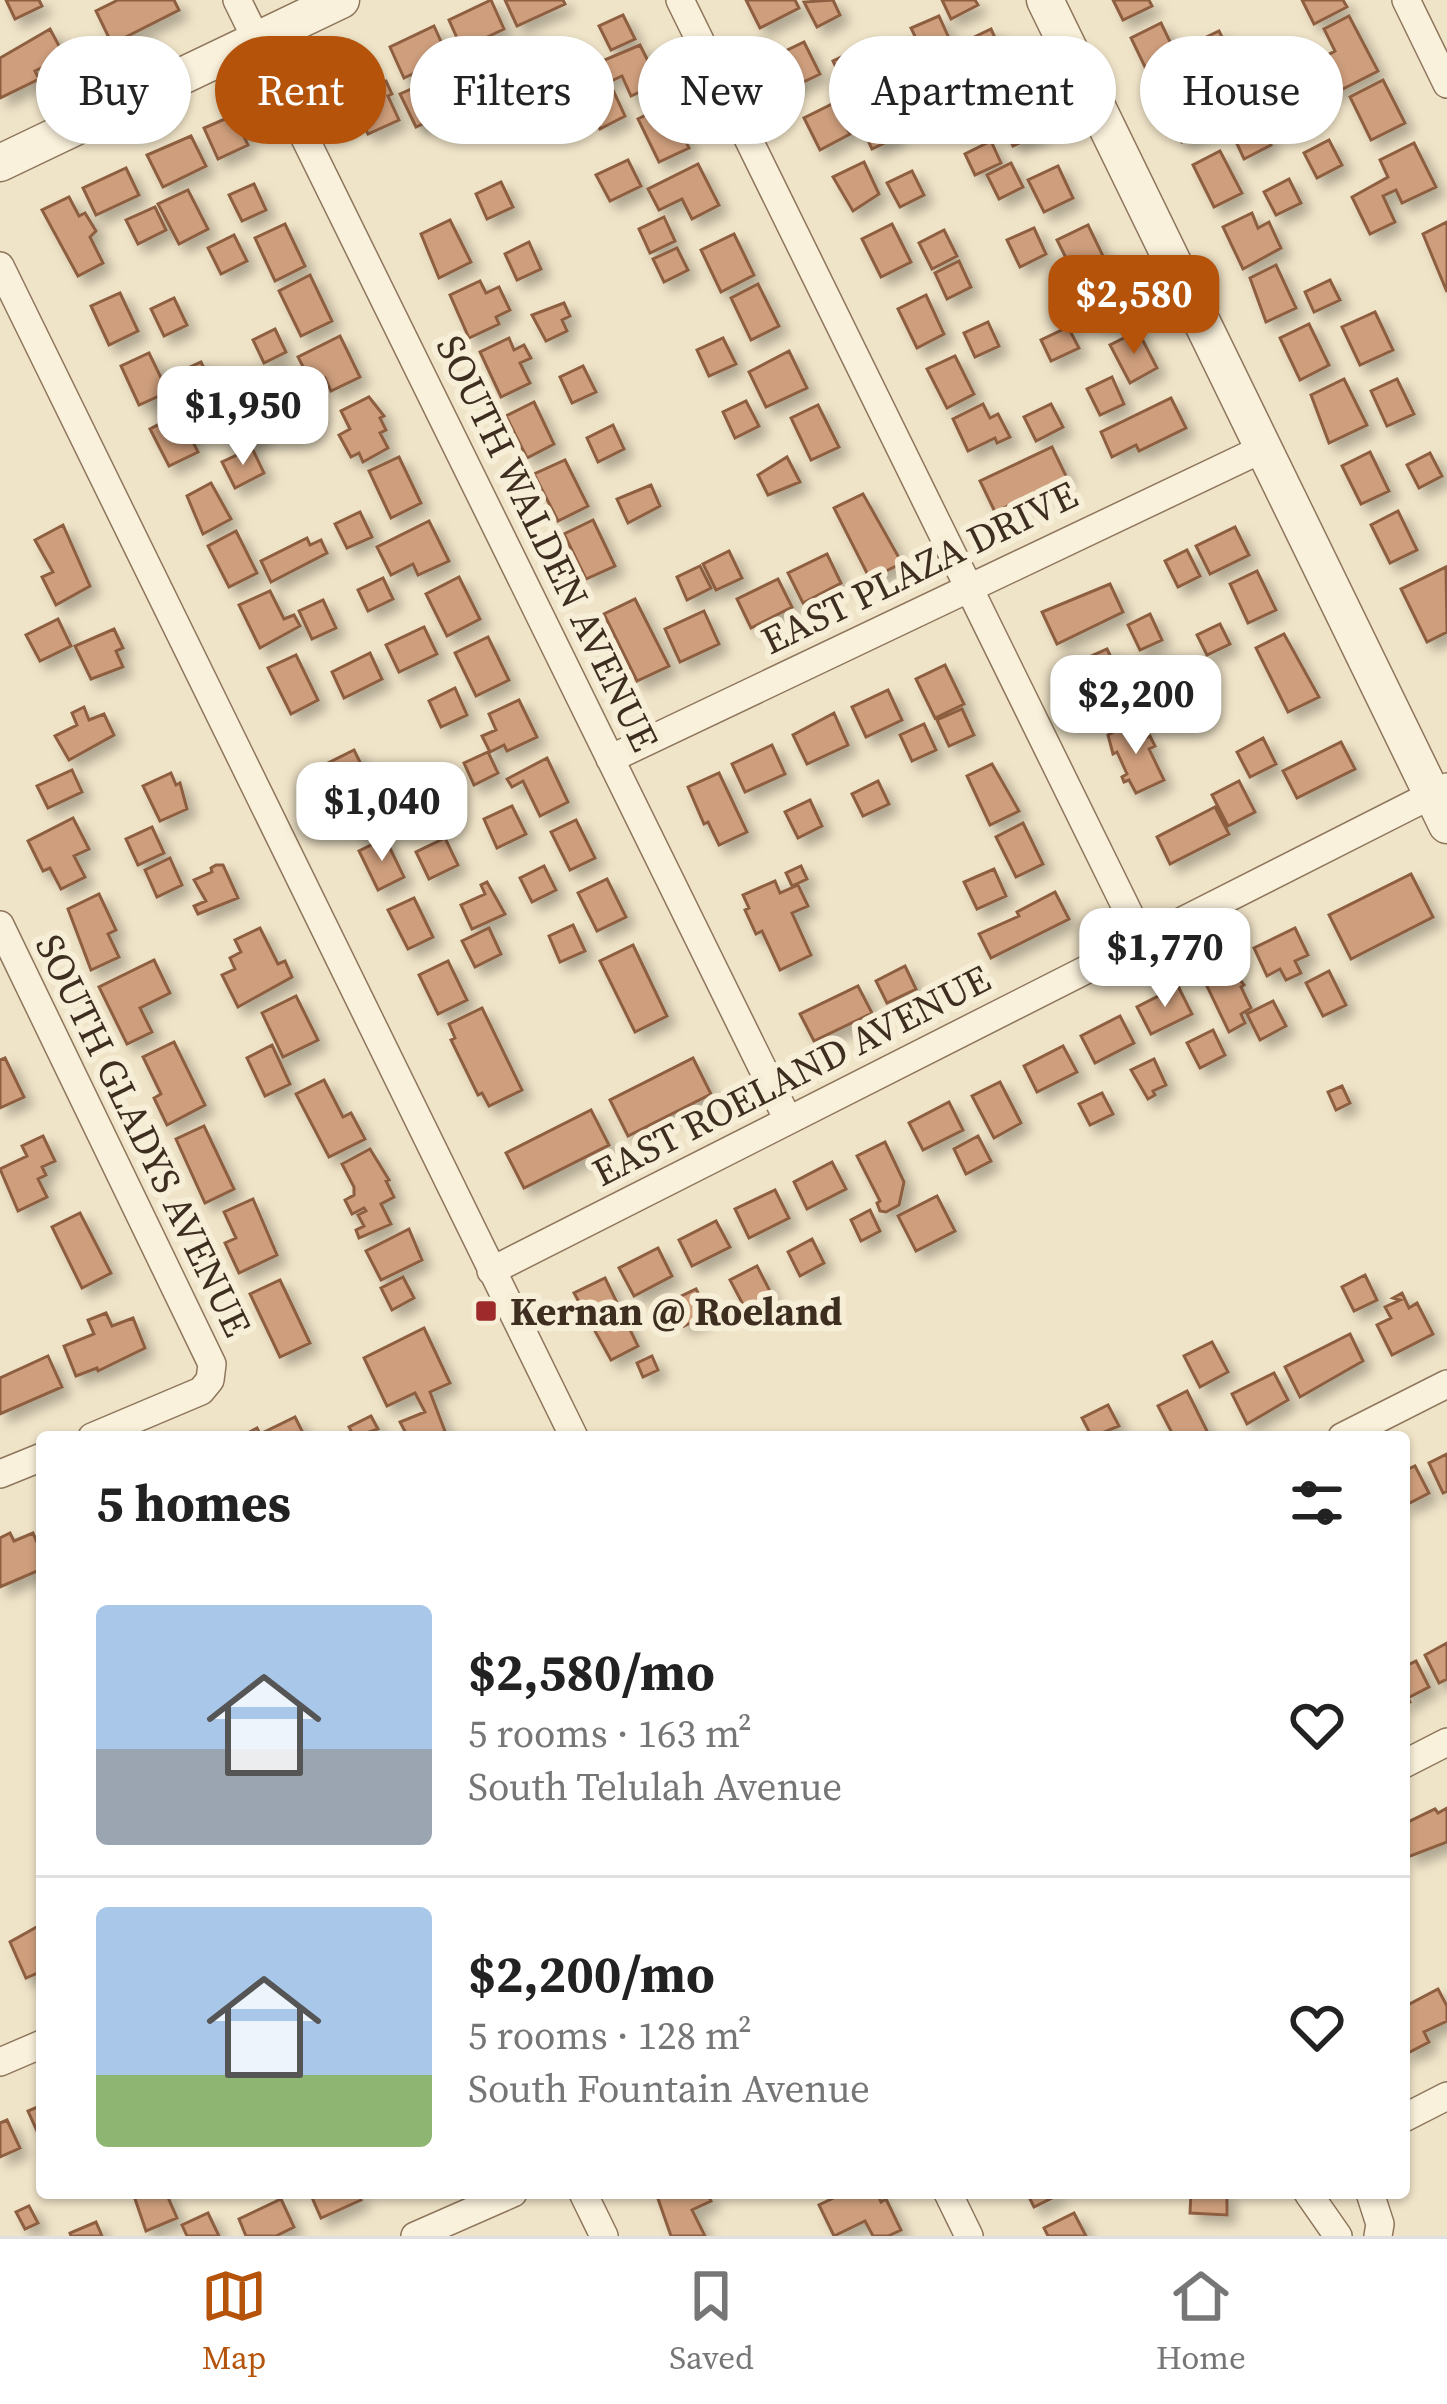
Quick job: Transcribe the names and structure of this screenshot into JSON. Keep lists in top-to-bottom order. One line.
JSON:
{"streets":{"street":["SOUTH WALDEN AVENUE","EAST PLAZA DRIVE","EAST ROELAND AVENUE","SOUTH GLADYS AVENUE"]},"crossings":[["SOUTH WALDEN AVENUE","EAST PLAZA DRIVE"],["SOUTH WALDEN AVENUE","EAST ROELAND AVENUE"]],"places":{"transit":["Kernan @ Roeland"]},"page":{"chip":["Buy","Rent","Filters","New","Apartment","House"],"price":["$2,580","$1,950","$2,200","$1,040","$1,770"],"heading":"5 homes","list":[{"name":"$2,580/mo","note":"5 rooms · 163 m² · South Telulah Avenue"},{"name":"$2,200/mo","note":"5 rooms · 128 m² · South Fountain Avenue"}],"tabs":["Map","Saved","Home"]}}
